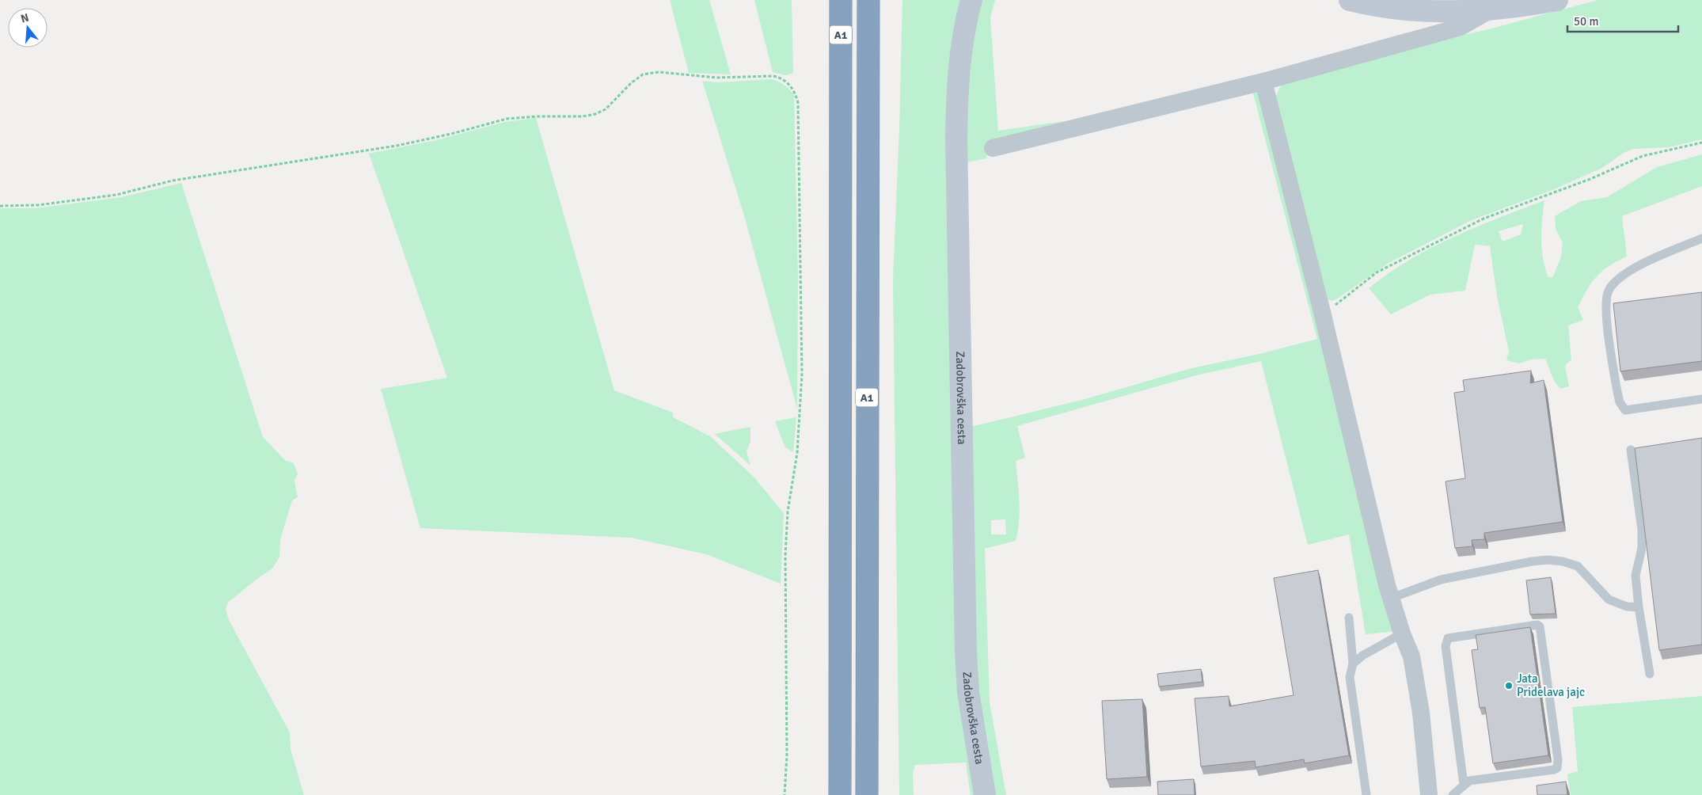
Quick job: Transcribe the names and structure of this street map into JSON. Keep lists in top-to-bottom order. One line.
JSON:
{"streets":{"highway":["A1"],"main road":["Zadobrovška cesta"]},"places":["Jata Pridelava jajc"],"scale_bar":"50 m","north":"top"}
